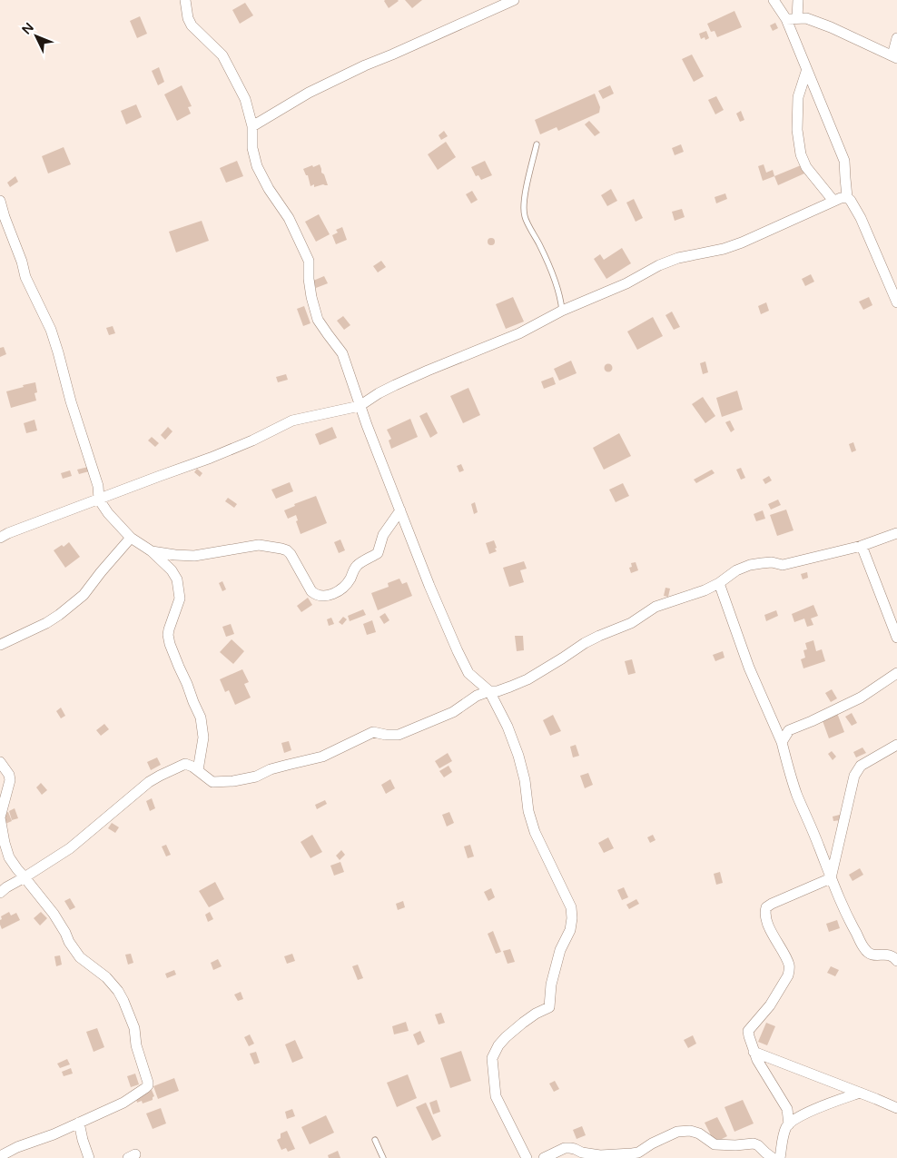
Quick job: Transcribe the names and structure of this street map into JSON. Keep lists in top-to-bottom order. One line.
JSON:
{"north":"top left"}
